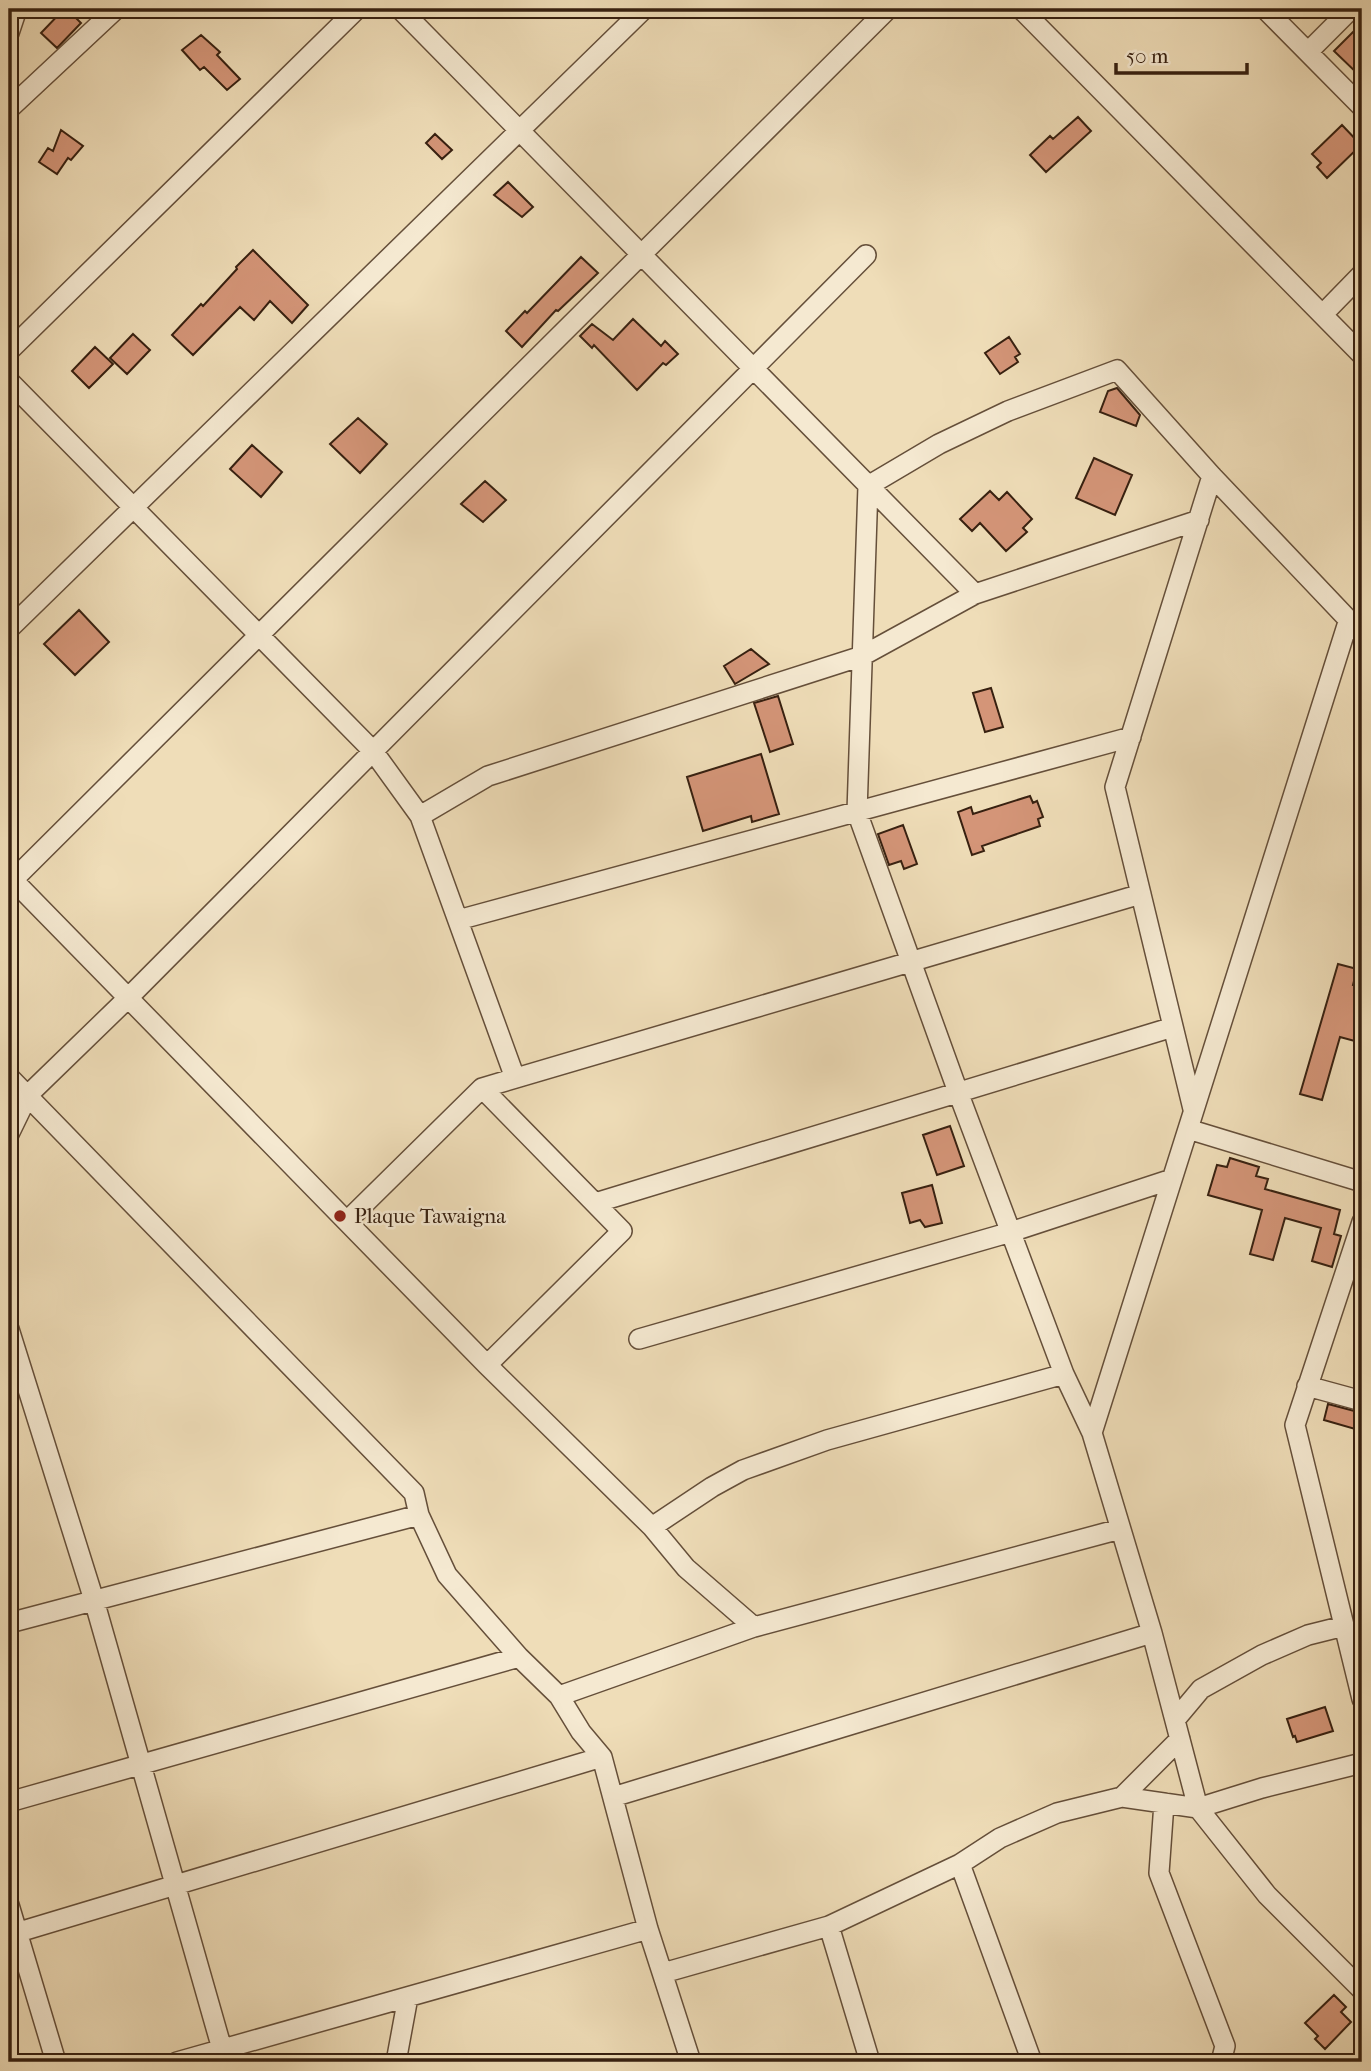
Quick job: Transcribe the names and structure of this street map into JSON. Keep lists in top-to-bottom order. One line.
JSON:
{"places":["Plaque Tawaigna"],"scale_bar":"50 m"}
